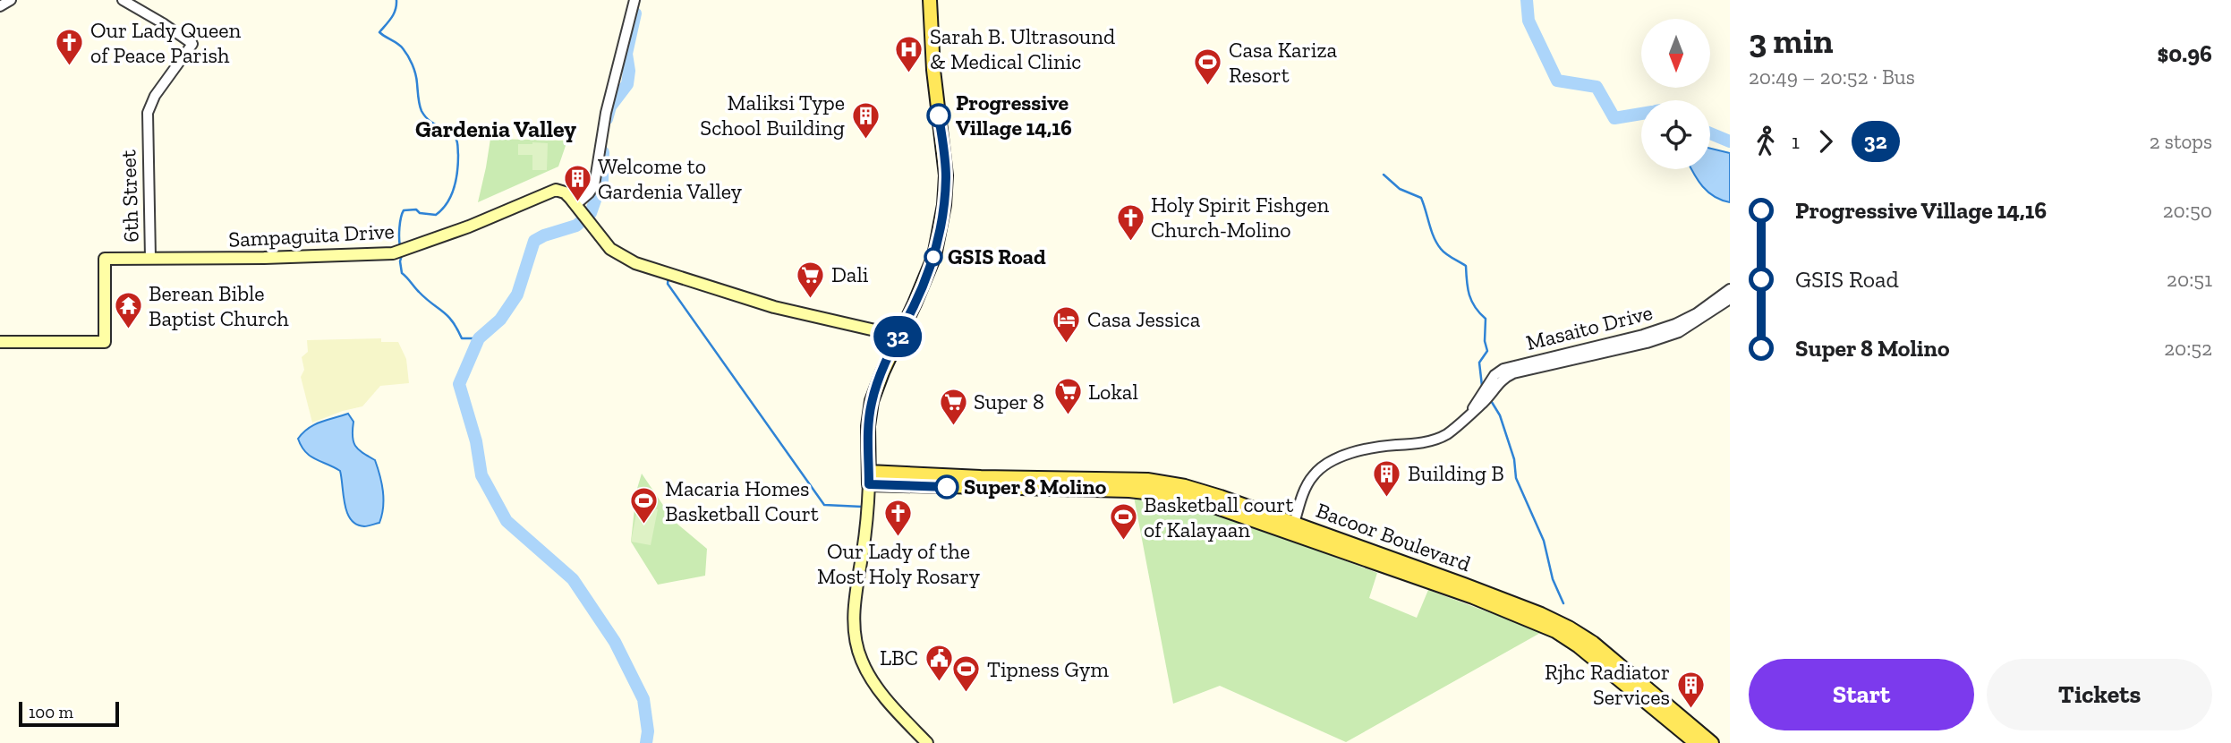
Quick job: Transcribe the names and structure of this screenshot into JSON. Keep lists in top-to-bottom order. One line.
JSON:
{"streets":{"main road":["Sampaguita Drive","Bacoor Boulevard"],"street":["6th Street","Masaito Drive"]},"crossings":[["6th Street","Sampaguita Drive"],["Masaito Drive","Bacoor Boulevard"]],"districts":["Gardenia Valley"],"places":{"church":["Our Lady Queen of Peace Parish","Holy Spirit Fishgen Church-Molino","Our Lady of the Most Holy Rosary"],"hospital":["Sarah B. Ultrasound & Medical Clinic"],"sports":["Casa Kariza Resort","Macaria Homes Basketball Court","Basketball court of Kalayaan","Tipness Gym"],"other":["Progressive Village 14,16","GSIS Road","Super 8 Molino"],"building":["Maliksi Type School Building","Welcome to Gardenia Valley","Building B","Rjhc Radiator Services"],"supermarket":["Dali","Lokal","Super 8"],"temple":["Berean Bible Baptist Church"],"hotel":["Casa Jessica"],"public building":["LBC"]},"lines":["bus line 32"],"scale_bar":"100 m","north":"bottom","page":{"on_map":"32","heading":["3 min","20:49 – 20:52 · Bus","$0.96"],"legs":["1","32","2 stops"],"list":[{"name":"Progressive Village 14,16","value":"20:50"},{"name":"GSIS Road","value":"20:51"},{"name":"Super 8 Molino","value":"20:52"}],"buttons":["Start","Tickets"],"scale":"100 m"}}
